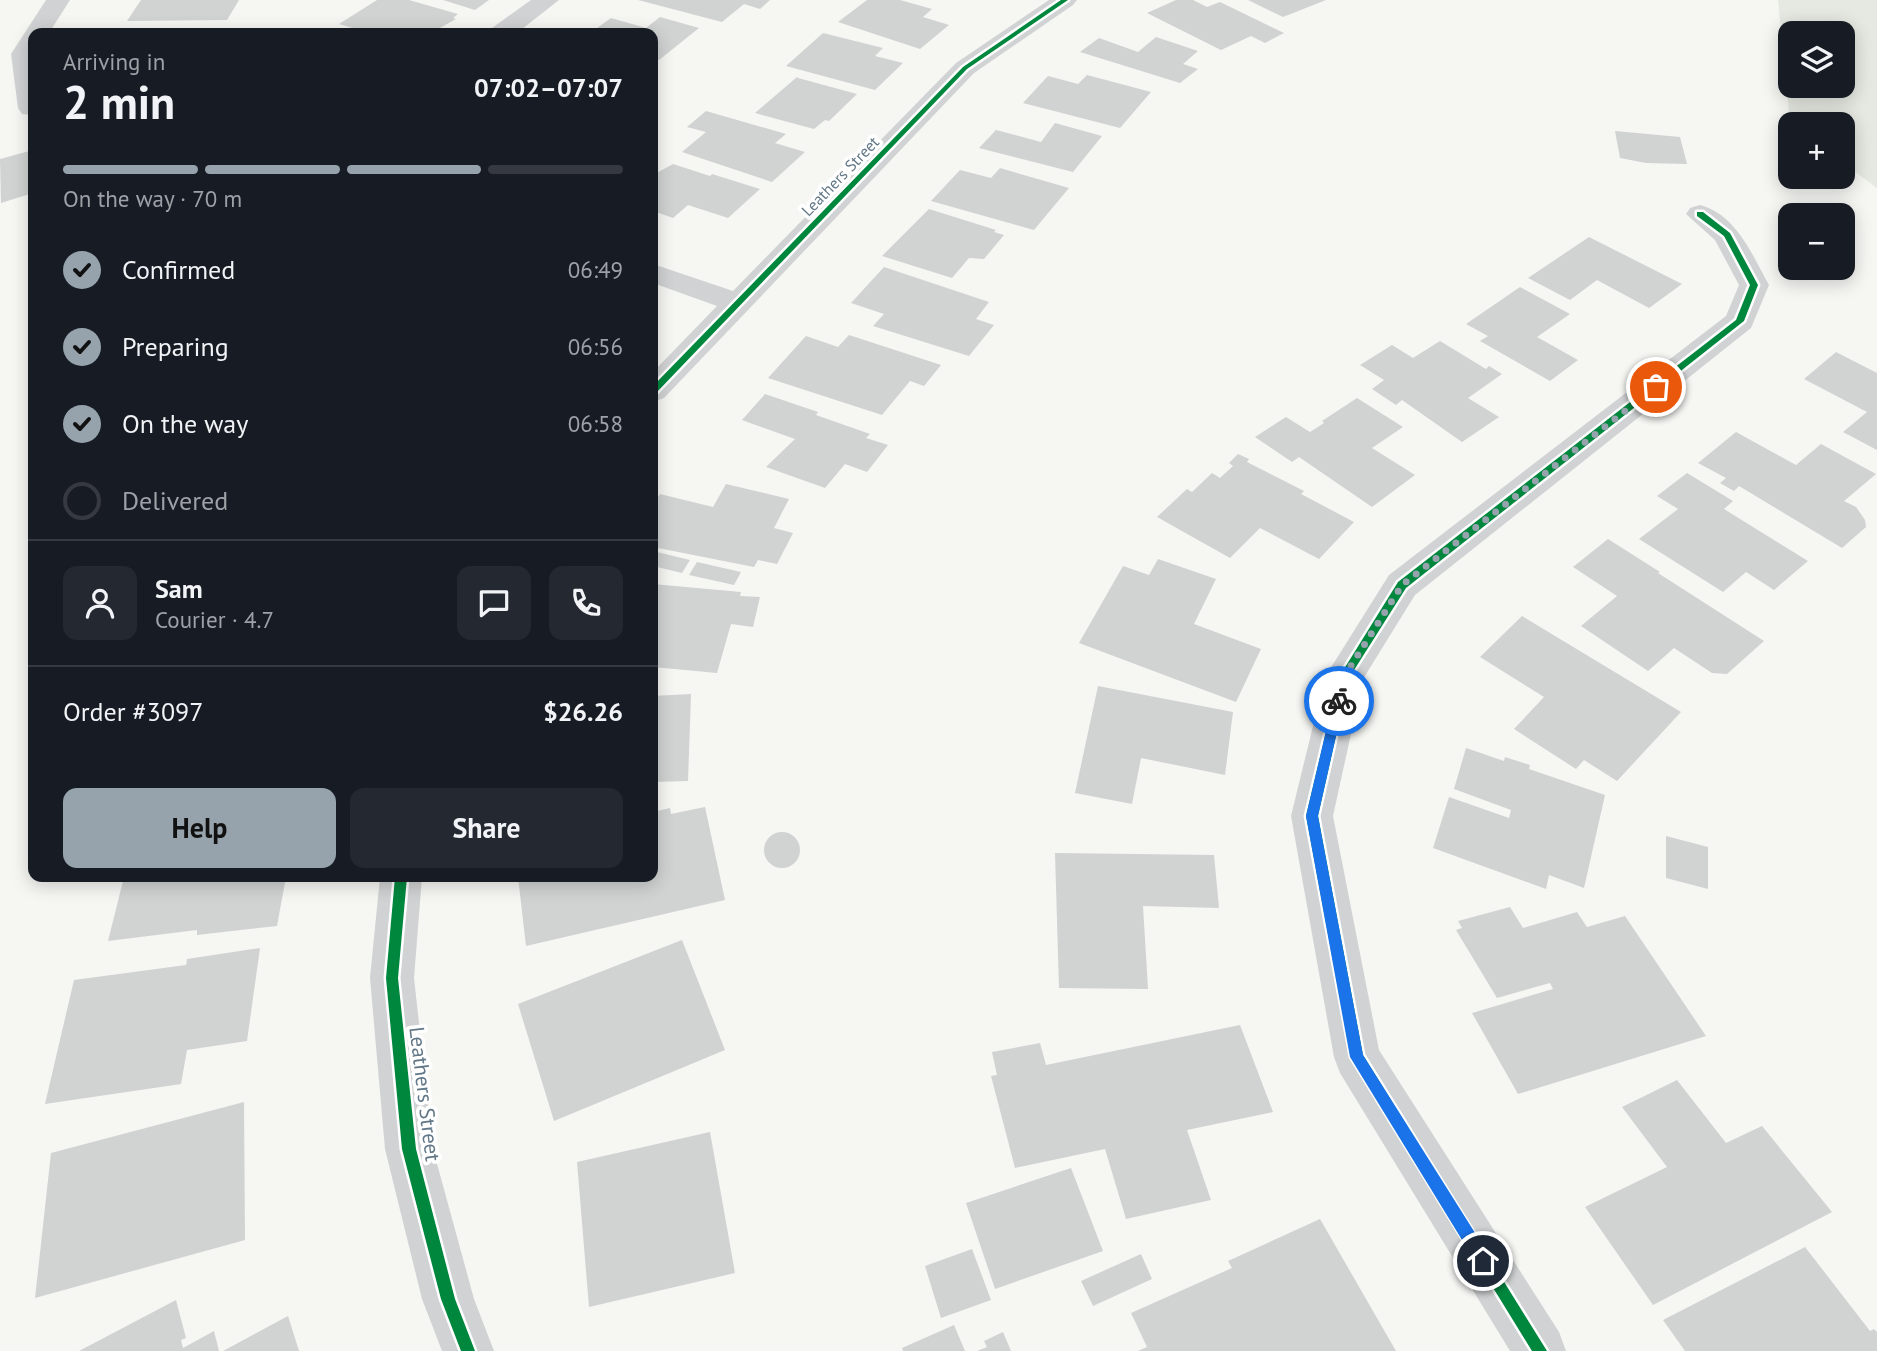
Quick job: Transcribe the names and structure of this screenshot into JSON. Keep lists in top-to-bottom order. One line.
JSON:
{"streets":{"street":["Leathers Street"]},"page":{"map_buttons":["+","−"],"heading":["2 min","Arriving in","07:02–07:07"],"panel":["Sam","Courier · 4.7","Order #3097","$26.26"],"bar":"On the way · 70 m","list":[["Confirmed","06:49"],["Preparing","06:56"],["On the way","06:58"],"Delivered"],"buttons":["Help","Share"]}}
